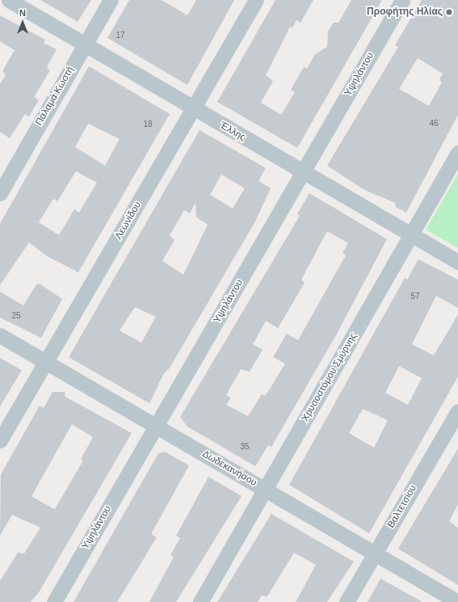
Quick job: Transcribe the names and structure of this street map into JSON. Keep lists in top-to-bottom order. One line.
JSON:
{"streets":{"street":["Υψηλάντου","Παλαμά Κωστή","Έλλης","Λεωνίδου","Χρυσοστόμου Σμύρνης","Δωδεκανήσου","Βαλτετσίου"]},"crossings":[["Υψηλάντου","Έλλης"],["Υψηλάντου","Δωδεκανήσου"],["Παλαμά Κωστή","Έλλης"],["Έλλης","Λεωνίδου"],["Έλλης","Χρυσοστόμου Σμύρνης"],["Λεωνίδου","Δωδεκανήσου"],["Χρυσοστόμου Σμύρνης","Δωδεκανήσου"],["Δωδεκανήσου","Βαλτετσίου"]],"places":["Προφήτης Ηλίας"],"house_numbers":["17","46","18","57","25","35"],"north":"top"}
